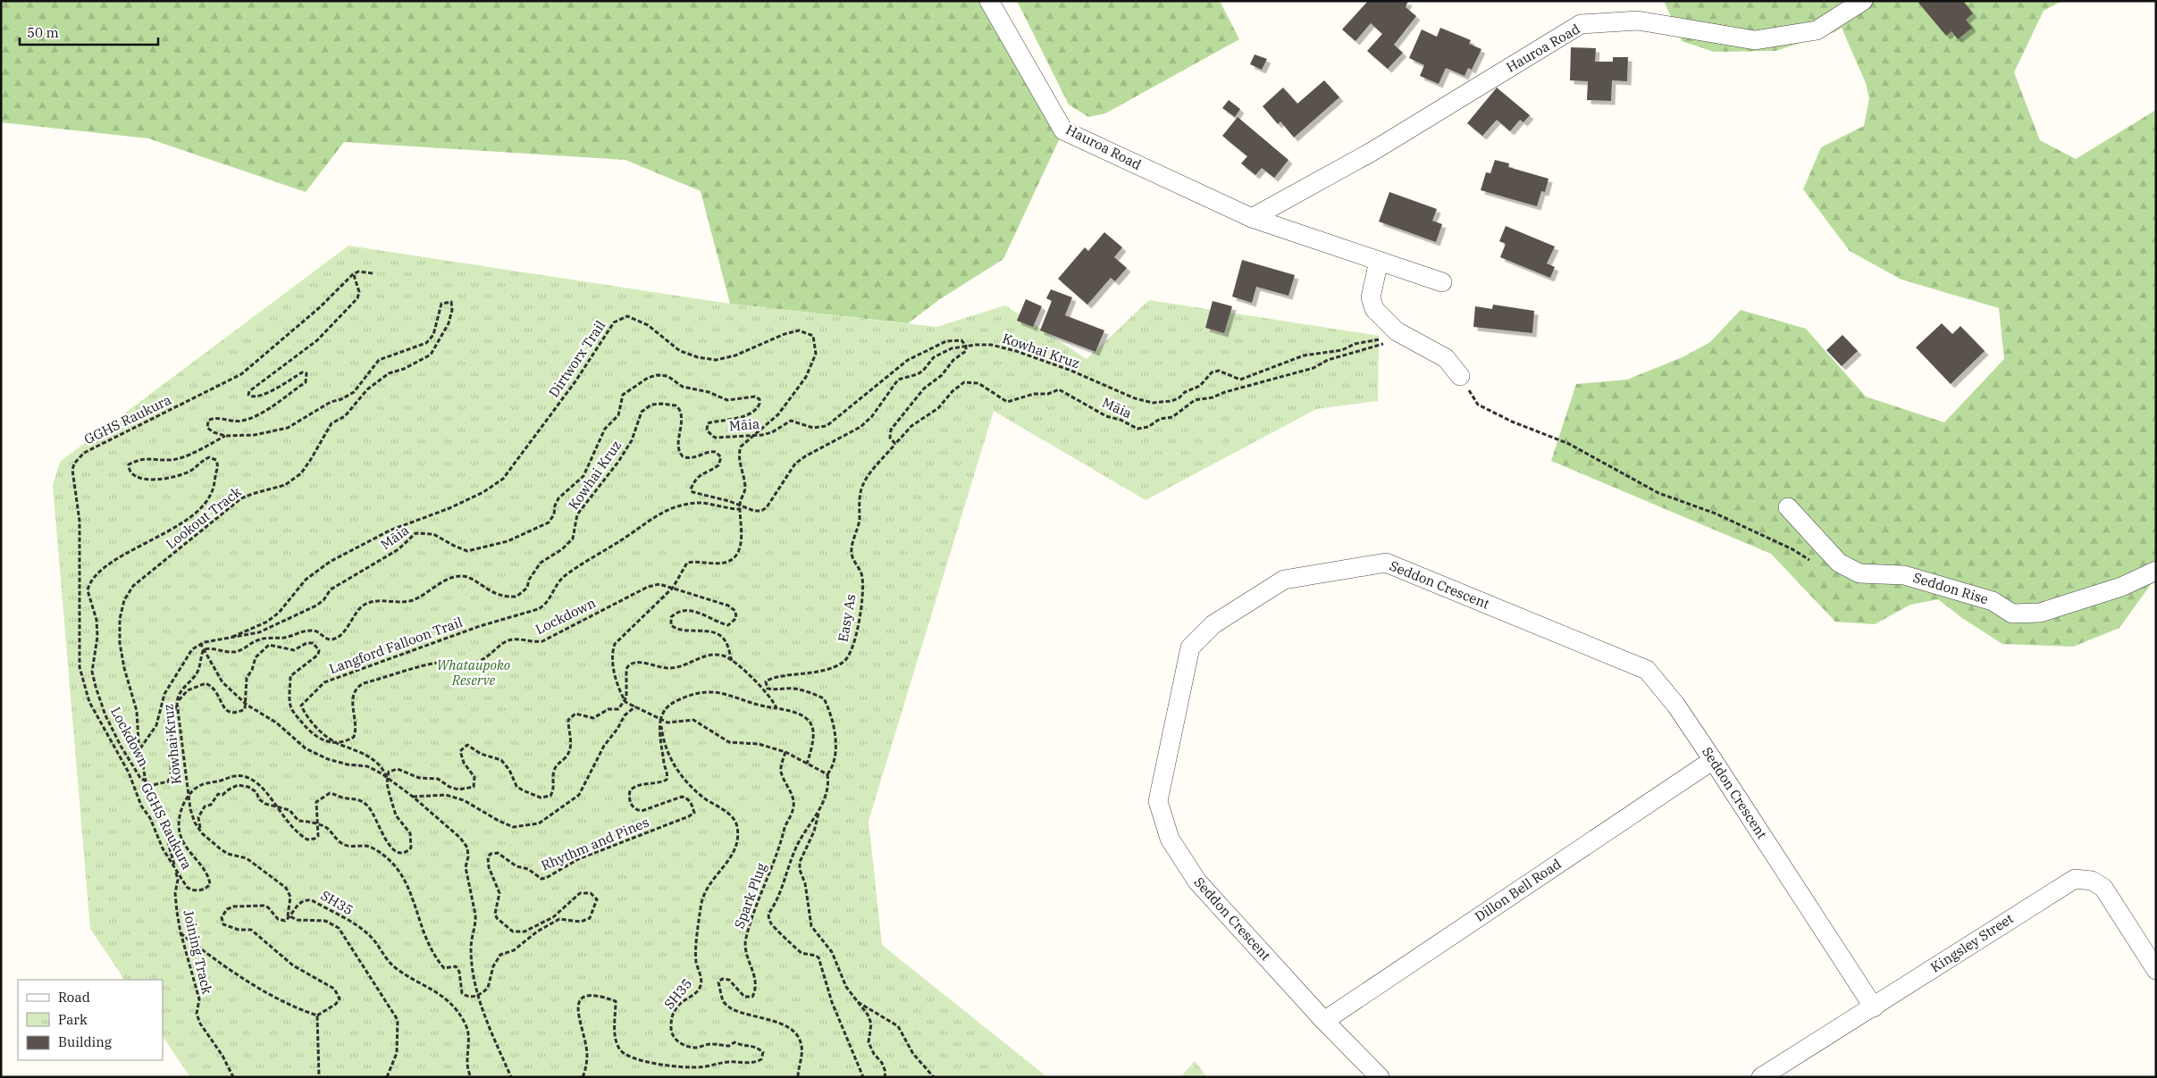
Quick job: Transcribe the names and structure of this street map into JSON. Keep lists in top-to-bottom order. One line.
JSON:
{"streets":{"street":["Hauroa Road","Seddon Crescent","Seddon Rise","Dillon Bell Road","Kingsley Street"],"path":["Kowhai Kruz","Dirtworx Trail","Māia","GGHS Raukura","Lookout Track","Lockdown","Easy As","Langford Falloon Trail","Rhythm and Pines","Spark Plug","SH35","Joining Track"]},"crossings":[["Kowhai Kruz","Dirtworx Trail"],["Kowhai Kruz","Māia"],["Kowhai Kruz","GGHS Raukura"],["Kowhai Kruz","Lockdown"],["Kowhai Kruz","Langford Falloon Trail"],["Kowhai Kruz","SH35"],["Dirtworx Trail","Māia"],["Dirtworx Trail","Lockdown"],["Dirtworx Trail","Langford Falloon Trail"],["Māia","Easy As"],["GGHS Raukura","Joining Track"],["Lookout Track","Lockdown"],["Lookout Track","Joining Track"],["Seddon Crescent","Dillon Bell Road"],["Seddon Crescent","Kingsley Street"],["Lockdown","Langford Falloon Trail"],["Lockdown","Joining Track"],["Langford Falloon Trail","Rhythm and Pines"],["Rhythm and Pines","SH35"]],"parks":["Whataupoko Reserve"],"legend":["Road","Park","Building"],"scale_bar":"50 m"}
